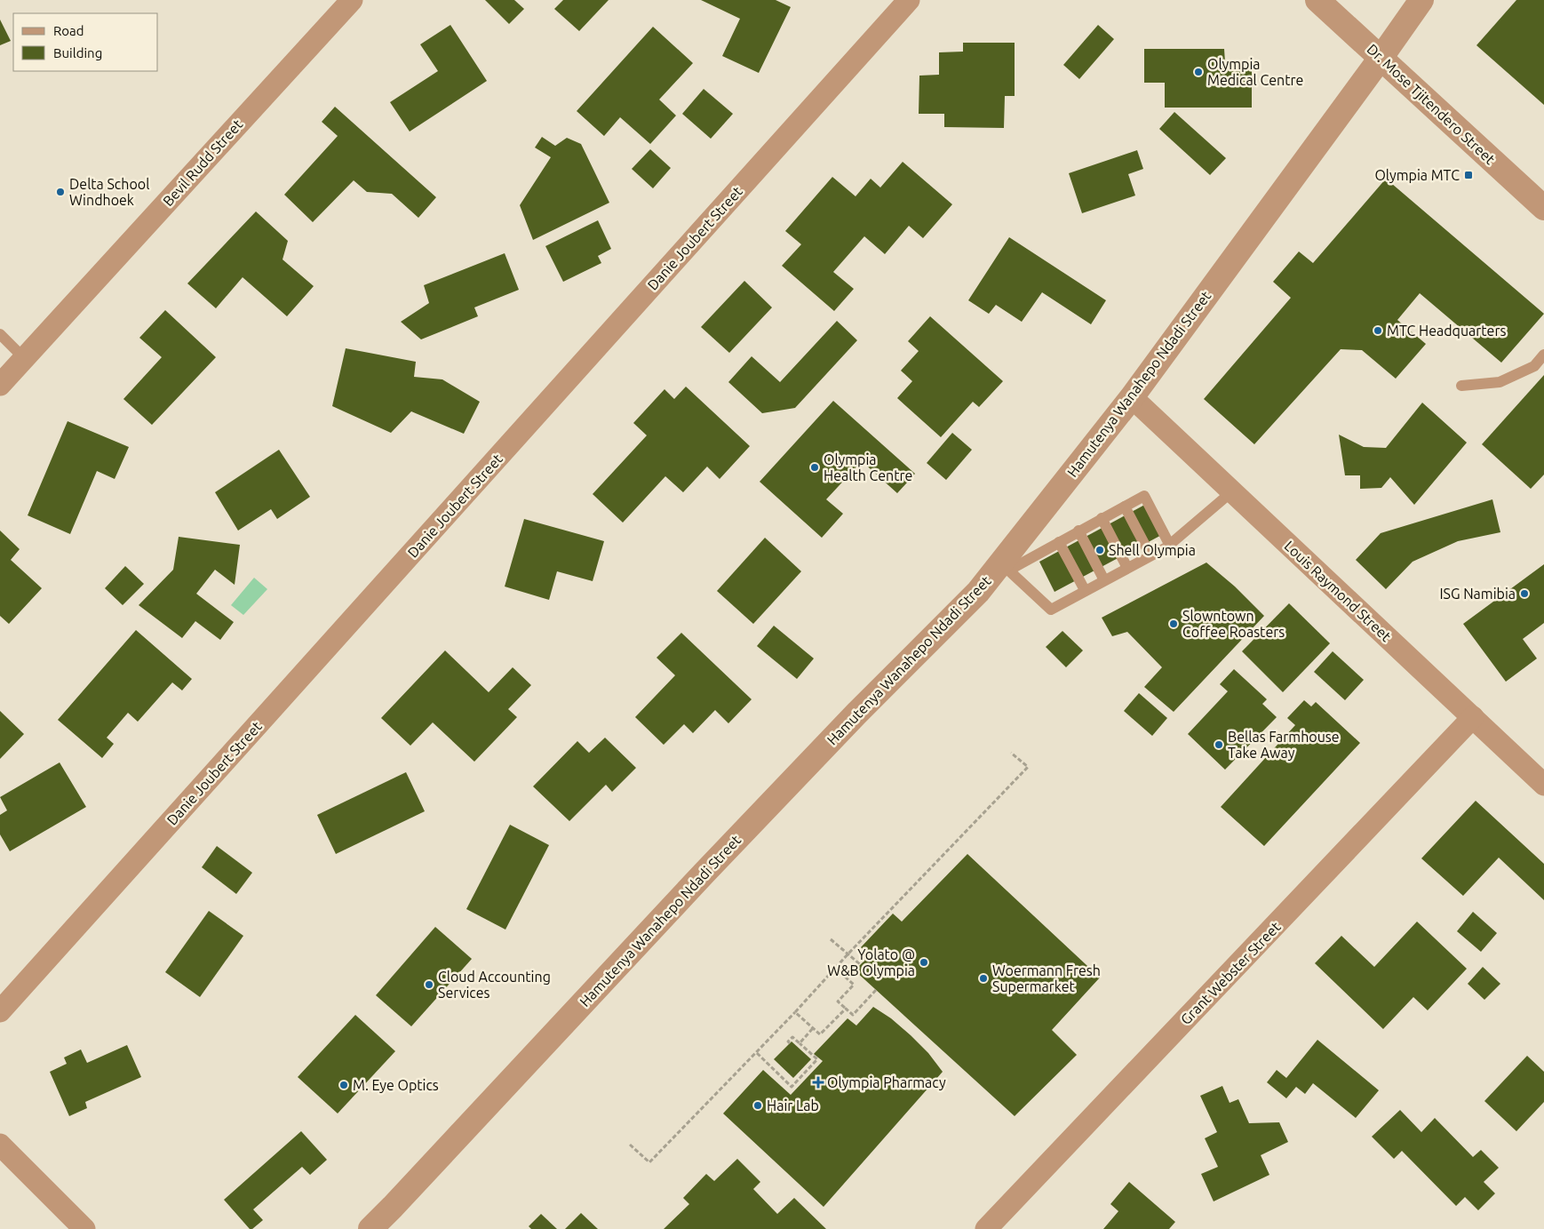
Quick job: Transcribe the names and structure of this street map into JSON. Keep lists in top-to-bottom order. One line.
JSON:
{"streets":{"street":["Dr. Mose Tjitendero Street","Bevil Rudd Street","Danie Joubert Street","Hamutenya Wanahepo Ndadi Street","Louis Raymond Street","Grant Webster Street"]},"crossings":[["Dr. Mose Tjitendero Street","Hamutenya Wanahepo Ndadi Street"],["Hamutenya Wanahepo Ndadi Street","Louis Raymond Street"],["Louis Raymond Street","Grant Webster Street"]],"places":{"other":["Olympia Medical Centre","Delta School Windhoek","MTC Headquarters","Olympia Health Centre","Shell Olympia","ISG Namibia","Slowntown Coffee Roasters","Bellas Farmhouse Take Away","Yolato @ W&B Olympia","Woermann Fresh Supermarket","Cloud Accounting Services","M. Eye Optics","Hair Lab"],"transit":["Olympia MTC"],"health":["Olympia Pharmacy"]},"legend":["Road","Building"]}
